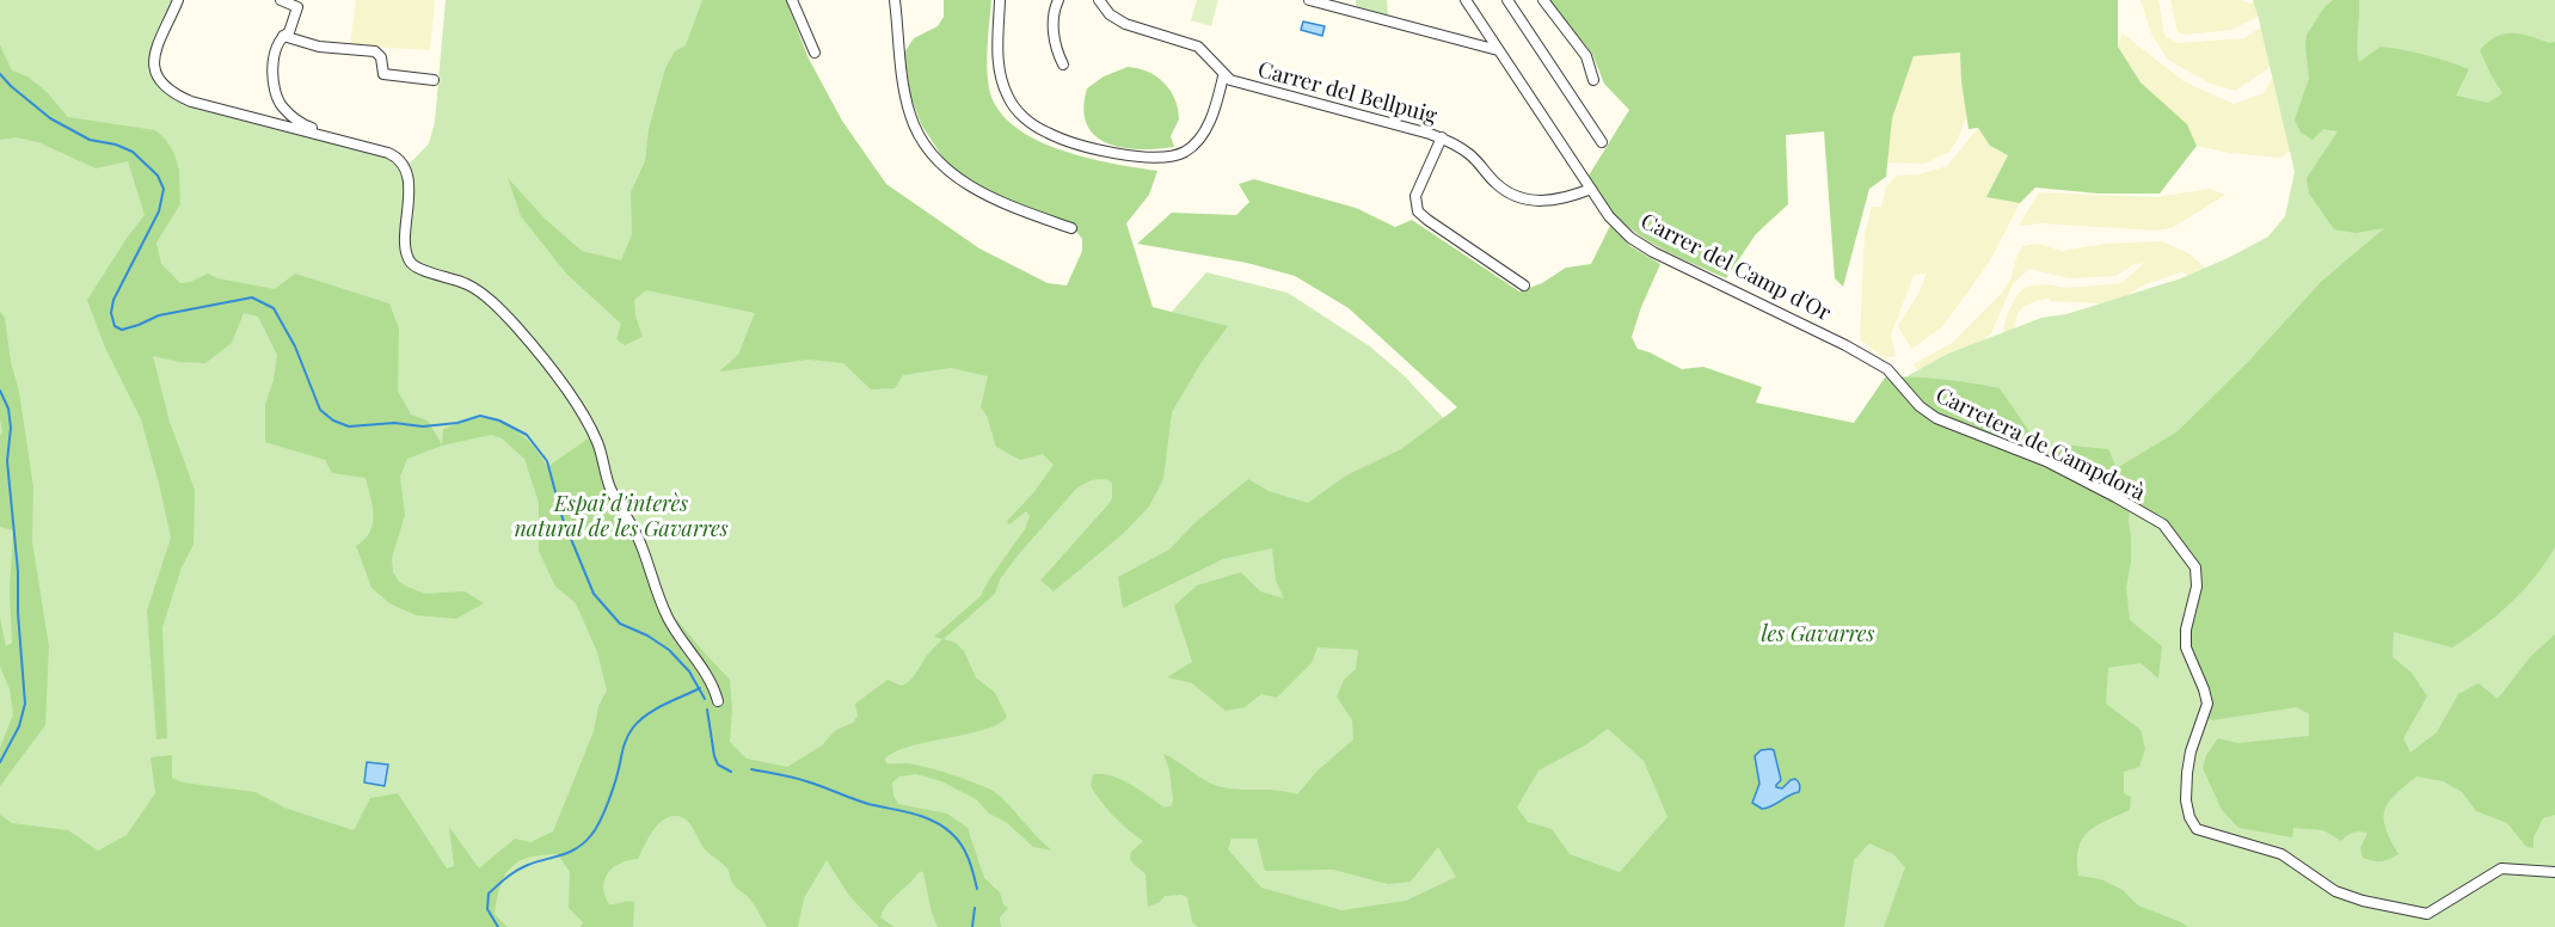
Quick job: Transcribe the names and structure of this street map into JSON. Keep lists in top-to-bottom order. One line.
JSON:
{"streets":{"street":["Carrer del Bellpuig","Carrer del Camp d'Or","Carretera de Campdorà"]},"crossings":[["Carrer del Bellpuig","Carrer del Camp d'Or"],["Carrer del Camp d'Or","Carretera de Campdorà"]],"parks":["Espai d'interès natural de les Gavarres","les Gavarres"]}
